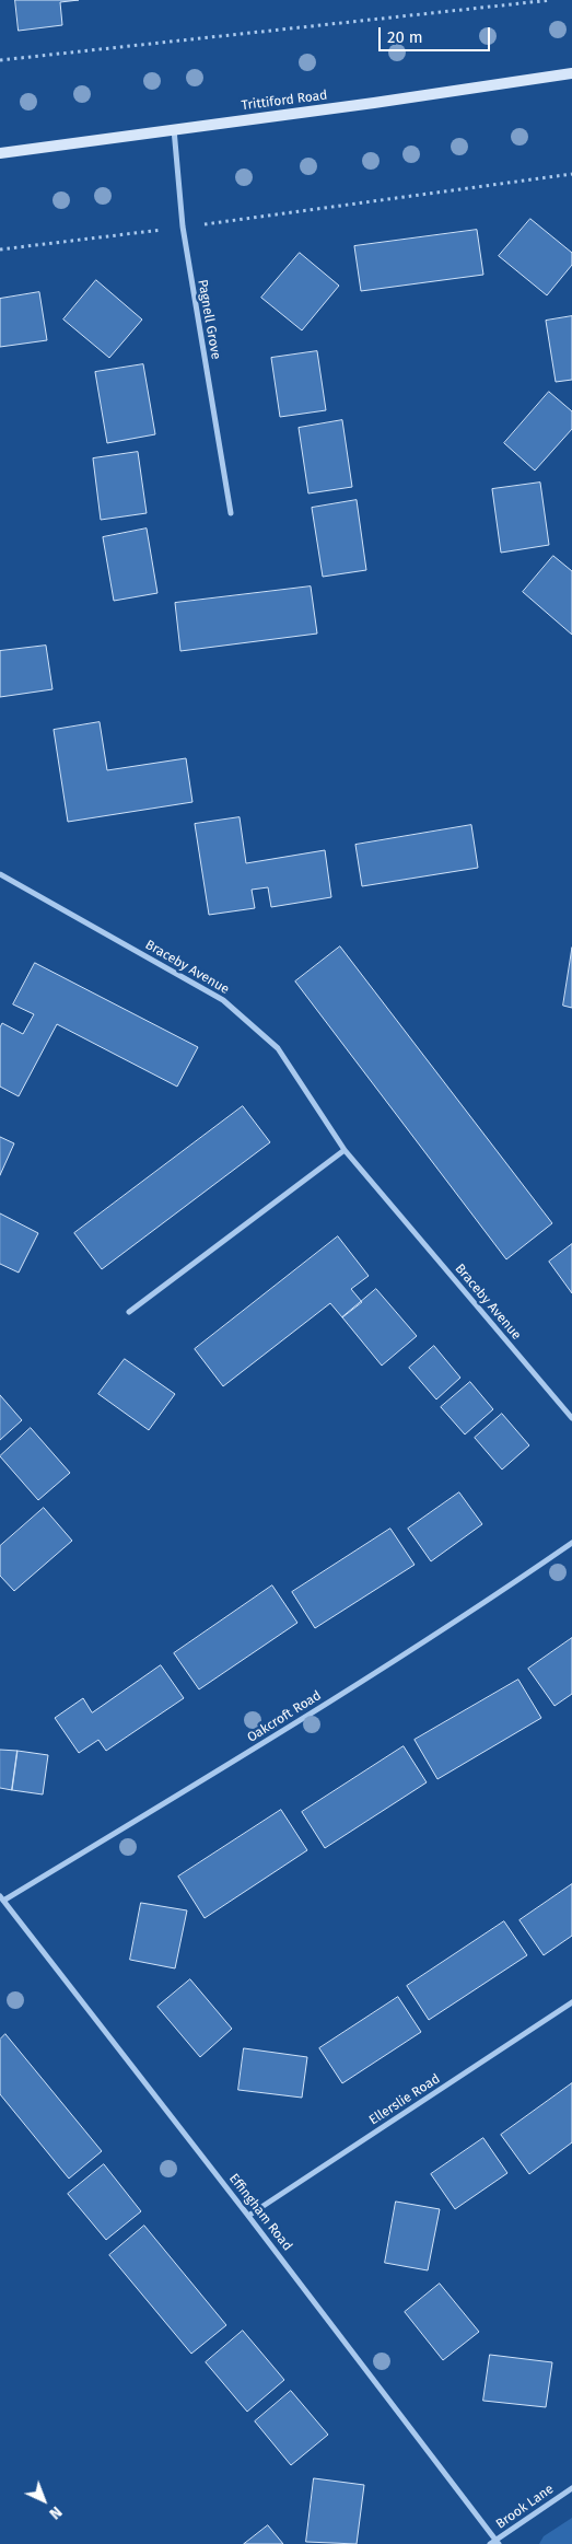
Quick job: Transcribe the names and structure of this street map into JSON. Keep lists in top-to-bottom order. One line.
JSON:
{"streets":{"street":["Trittiford Road","Pagnell Grove","Braceby Avenue","Oakcroft Road","Ellerslie Road","Effingham Road","Brook Lane"]},"crossings":[["Trittiford Road","Pagnell Grove"],["Oakcroft Road","Effingham Road"],["Ellerslie Road","Effingham Road"],["Effingham Road","Brook Lane"]],"scale_bar":"20 m","north":"bottom right"}
